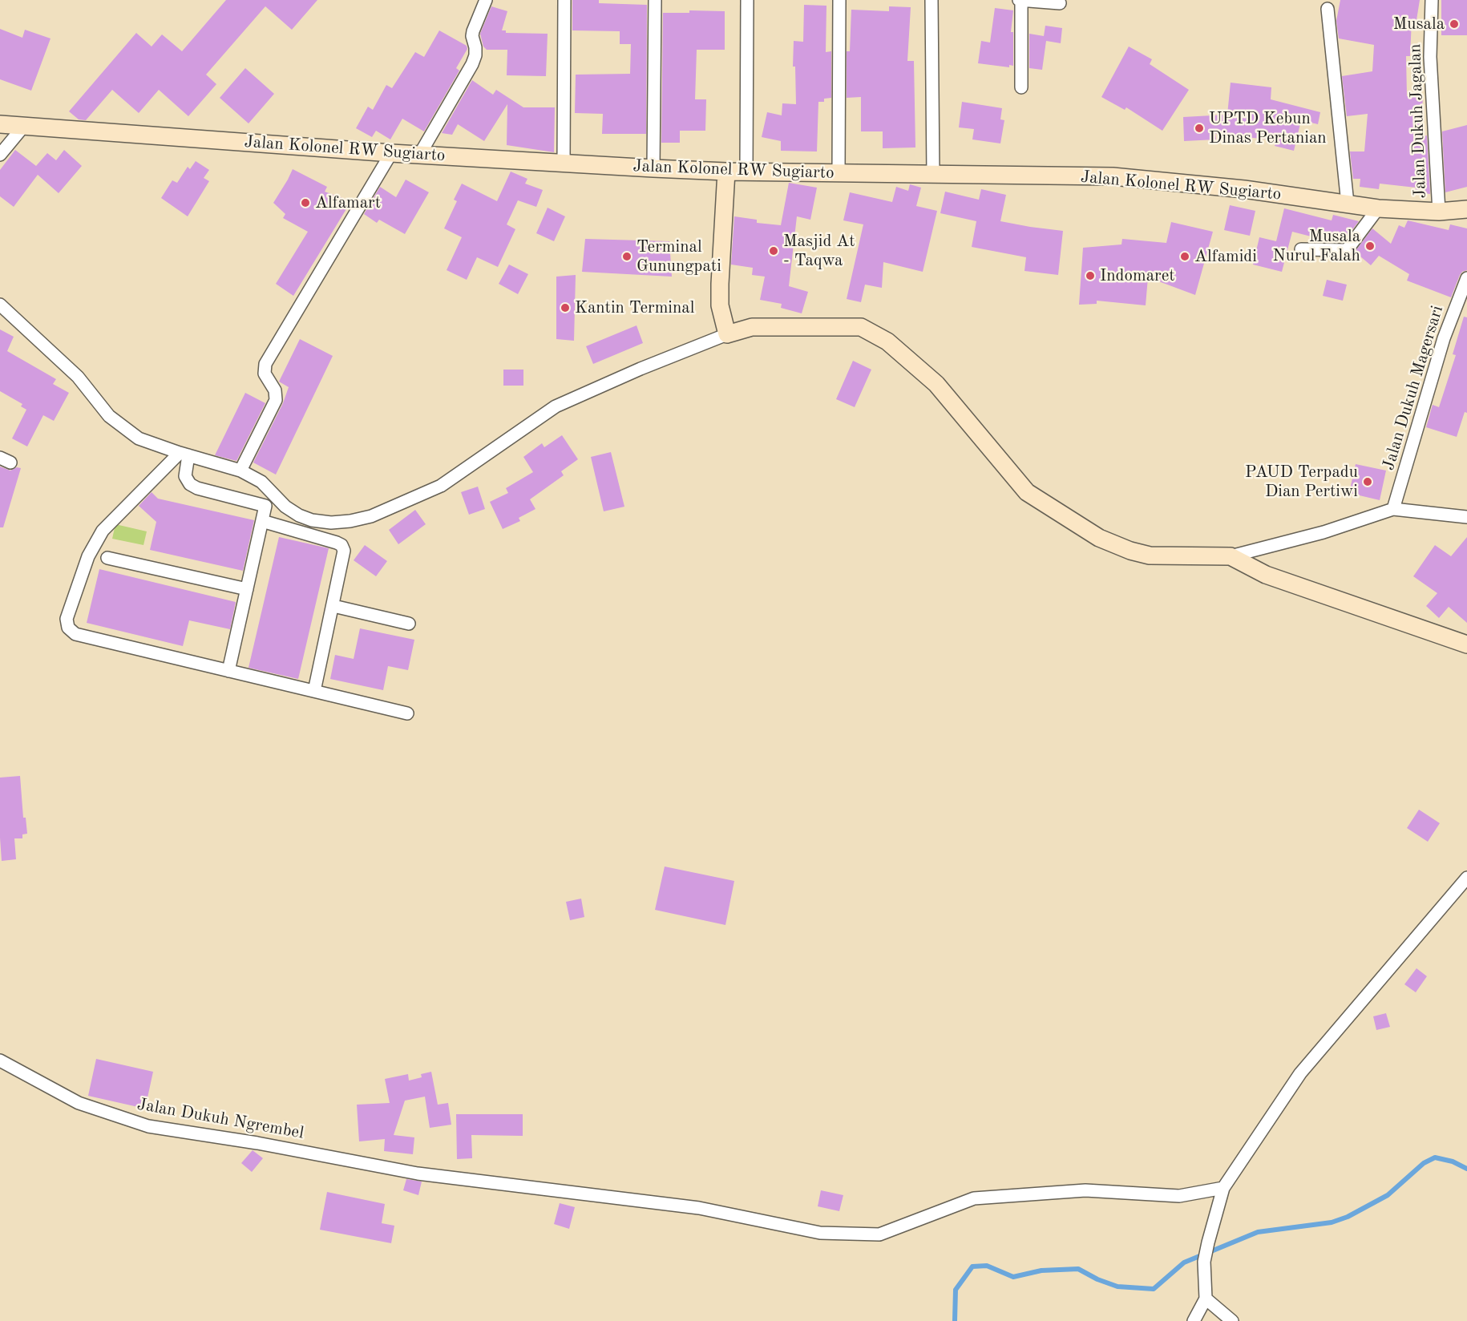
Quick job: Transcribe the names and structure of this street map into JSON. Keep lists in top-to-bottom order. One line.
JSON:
{"streets":{"main road":["Jalan Kolonel RW Sugiarto"],"street":["Jalan Dukuh Jagalan","Jalan Dukuh Magersari","Jalan Dukuh Ngrembel"]},"crossings":[["Jalan Dukuh Jagalan","Jalan Kolonel RW Sugiarto"]],"places":["Musala","UPTD Kebun Dinas Pertanian","Alfamart","Musala Nurul Falah","Masjid At - Taqwa","Terminal Gunungpati","Alfamidi","Indomaret","Kantin Terminal","PAUD Terpadu Dian Pertiwi"]}
